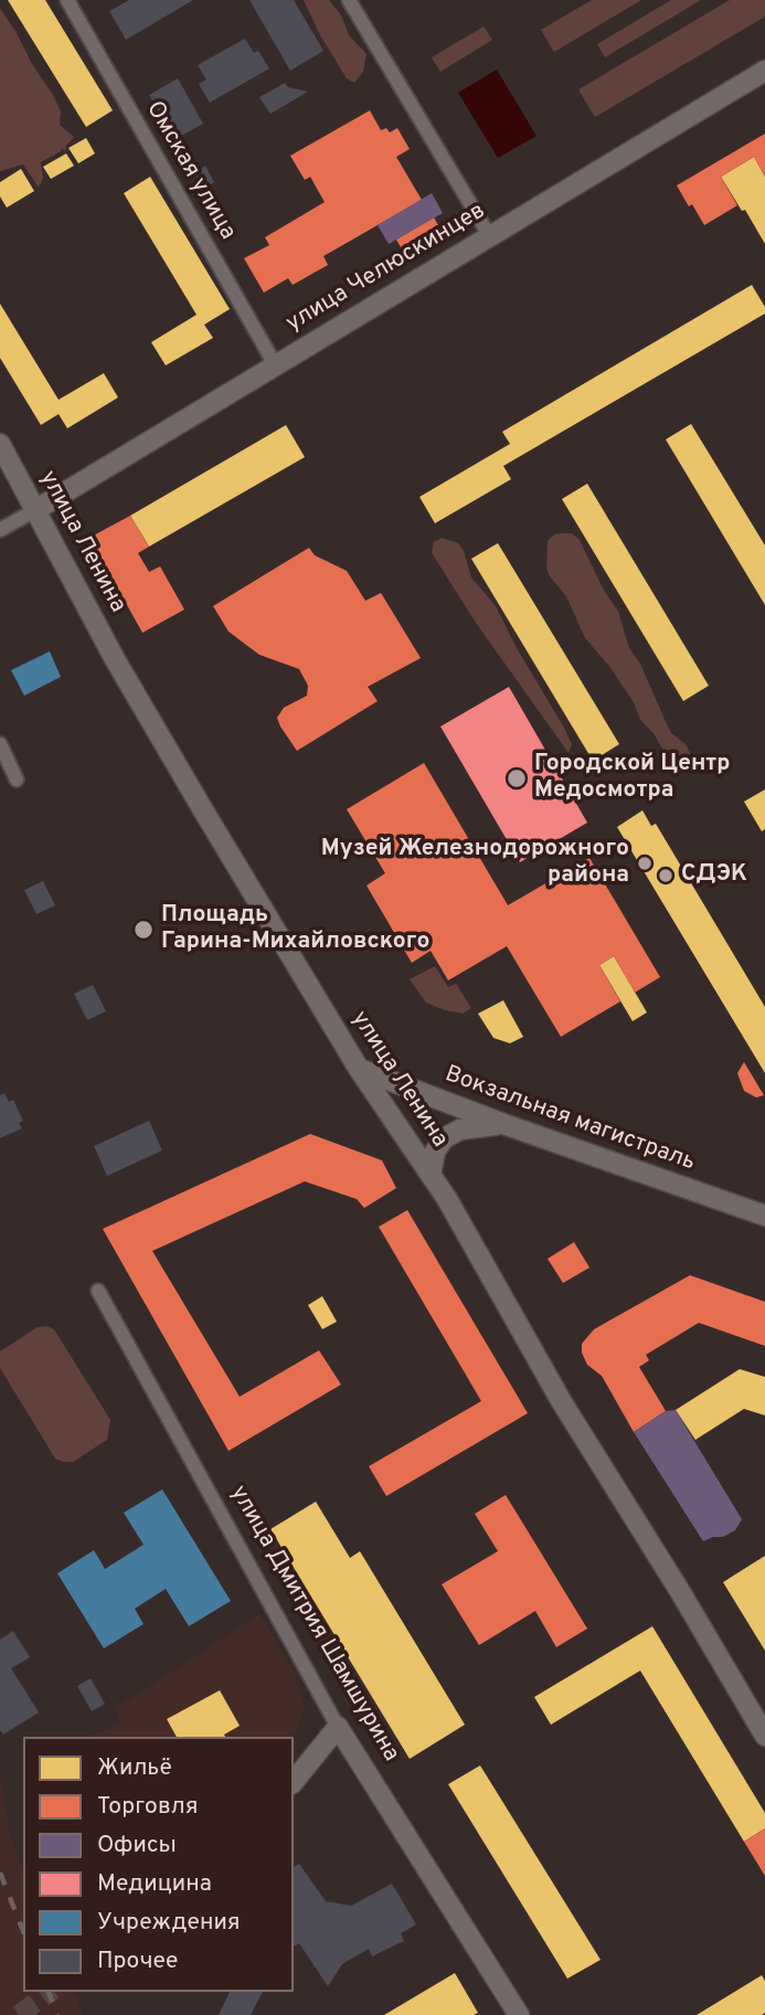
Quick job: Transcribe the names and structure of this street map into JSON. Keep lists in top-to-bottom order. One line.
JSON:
{"streets":{"main road":["улица Челюскинцев","улица Ленина","Вокзальная магистраль","улица Дмитрия Шамшурина"],"street":["Омская улица"]},"crossings":[["Омская улица","улица Челюскинцев"],["улица Челюскинцев","улица Ленина"],["улица Ленина","Вокзальная магистраль"]],"places":["Городской Центр Медосмотра","Музей Железнодорожного района","СДЭК","Площадь Гарина-Михайловского"],"legend":["Жильё","Торговля","Офисы","Медицина","Учреждения","Прочее"]}
